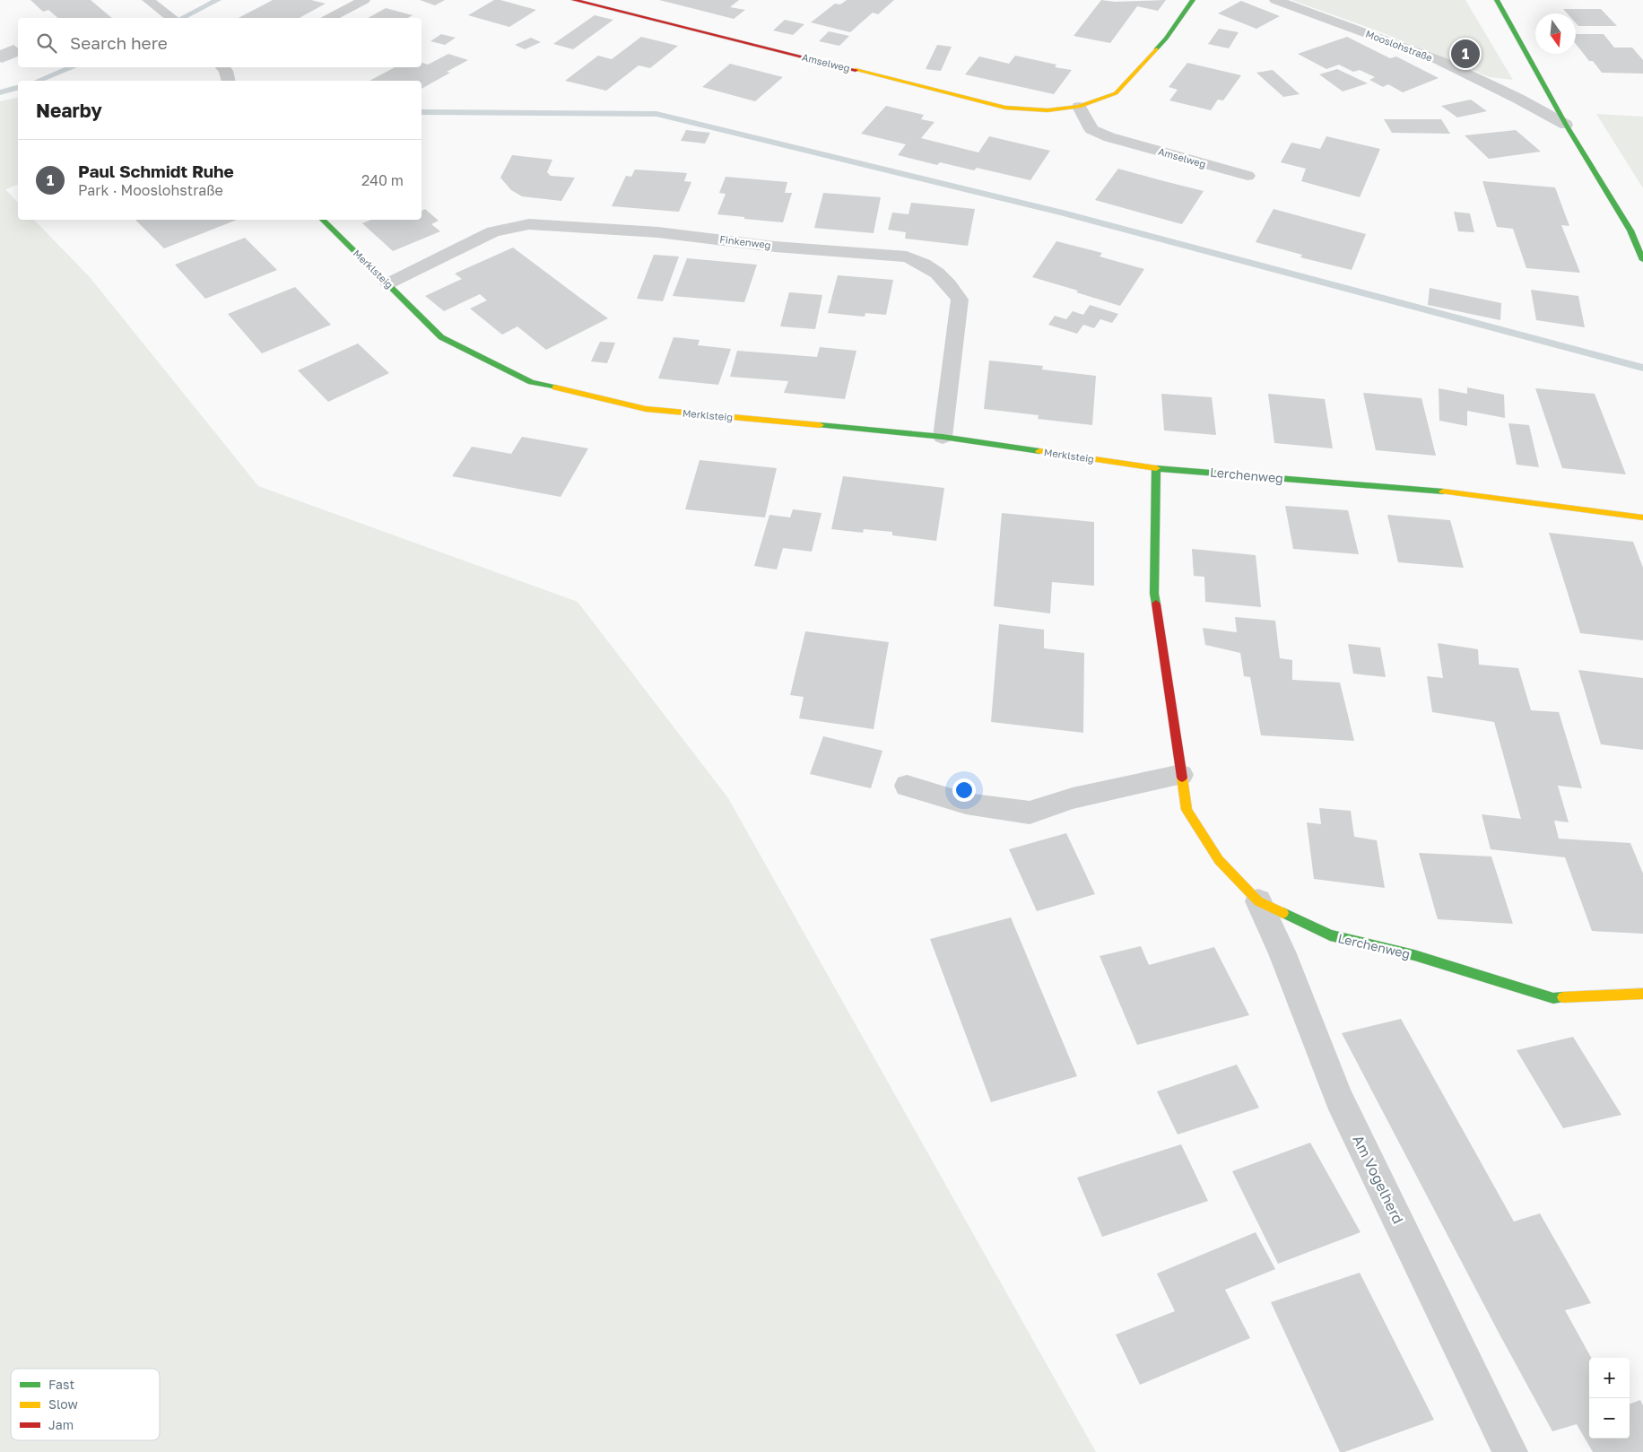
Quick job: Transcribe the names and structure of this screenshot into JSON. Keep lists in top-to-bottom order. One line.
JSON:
{"streets":{"street":["Mooslohstraße","Amselweg","Finkenweg","Merklsteig","Lerchenweg","Am Vogelherd"]},"crossings":[["Finkenweg","Merklsteig"],["Merklsteig","Lerchenweg"],["Lerchenweg","Am Vogelherd"]],"legend":["Fast","Slow","Jam"],"north":"bottom","page":{"search":"Search here","pins":"1","heading":"Nearby","list":[{"mark":"1","name":"Paul Schmidt Ruhe","note":"Park · Mooslohstraße","value":"240 m"}],"map_buttons":["+","−"]}}
